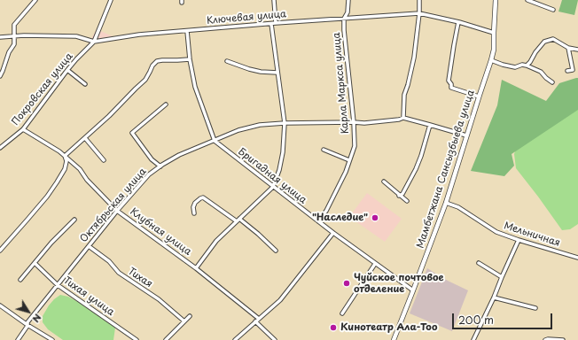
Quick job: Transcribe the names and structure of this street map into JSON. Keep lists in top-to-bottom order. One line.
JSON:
{"streets":{"main road":["Мамбетжана Сансызбыева улица"],"street":["Ключевая улица","Карла Маркса улица","Покровская улица","Бригадная улица","Октябрьская улица","Клубная улица","Мельничная","Тихая","Тихая улица"]},"crossings":[["Ключевая улица","Карла Маркса улица"],["Ключевая улица","Покровская улица"],["Ключевая улица","Мамбетжана Сансызбыева улица"],["Карла Маркса улица","Бригадная улица"],["Карла Маркса улица","Октябрьская улица"],["Покровская улица","Клубная улица"],["Мамбетжана Сансызбыева улица","Бригадная улица"],["Мамбетжана Сансызбыева улица","Октябрьская улица"],["Мамбетжана Сансызбыева улица","Мельничная"],["Бригадная улица","Октябрьская улица"],["Октябрьская улица","Клубная улица"],["Октябрьская улица","Тихая"],["Октябрьская улица","Тихая улица"]],"places":["\"Наследие\"","Чуйское почтовое отделение","Кинотеатр Ала-Тоо"],"scale_bar":"200 m","north":"bottom right"}
